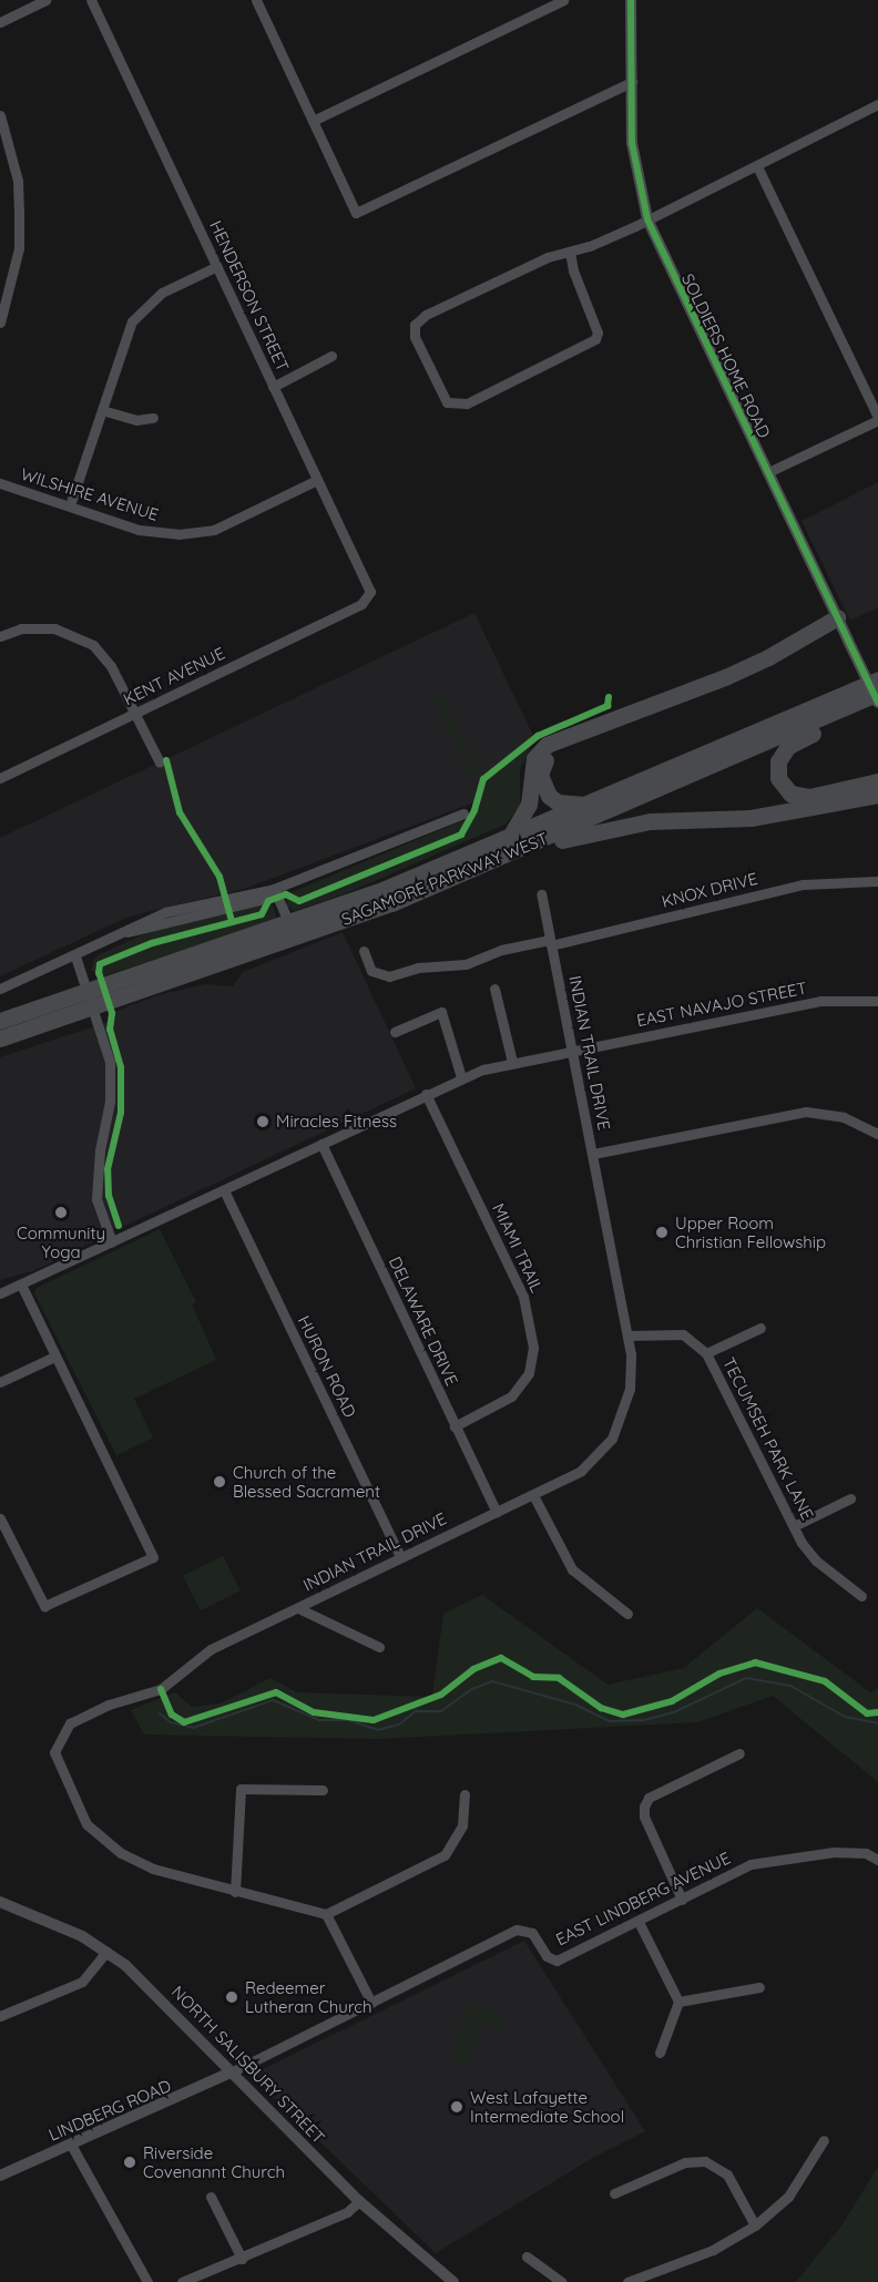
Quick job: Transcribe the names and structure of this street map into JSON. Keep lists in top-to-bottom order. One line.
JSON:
{"streets":{"highway":["SAGAMORE PARKWAY WEST"],"street":["HENDERSON STREET","SOLDIERS HOME ROAD","WILSHIRE AVENUE","KENT AVENUE","KNOX DRIVE","EAST NAVAJO STREET","INDIAN TRAIL DRIVE","MIAMI TRAIL","DELAWARE DRIVE","HURON ROAD","TECUMSEH PARK LANE","EAST LINDBERG AVENUE","NORTH SALISBURY STREET","LINDBERG ROAD"]},"crossings":[["HENDERSON STREET","WILSHIRE AVENUE"],["HENDERSON STREET","KENT AVENUE"],["KNOX DRIVE","INDIAN TRAIL DRIVE"],["EAST NAVAJO STREET","INDIAN TRAIL DRIVE"],["EAST NAVAJO STREET","MIAMI TRAIL"],["EAST NAVAJO STREET","DELAWARE DRIVE"],["EAST NAVAJO STREET","HURON ROAD"],["INDIAN TRAIL DRIVE","DELAWARE DRIVE"],["INDIAN TRAIL DRIVE","HURON ROAD"],["INDIAN TRAIL DRIVE","TECUMSEH PARK LANE"],["MIAMI TRAIL","DELAWARE DRIVE"],["EAST LINDBERG AVENUE","NORTH SALISBURY STREET"],["EAST LINDBERG AVENUE","LINDBERG ROAD"],["NORTH SALISBURY STREET","LINDBERG ROAD"]],"places":["Miracles Fitness","Community Yoga","Upper Room Christian Fellowship","Church of the Blessed Sacrament","Redeemer Lutheran Church","West Lafayette Intermediate School","Riverside Covenannt Church"]}
